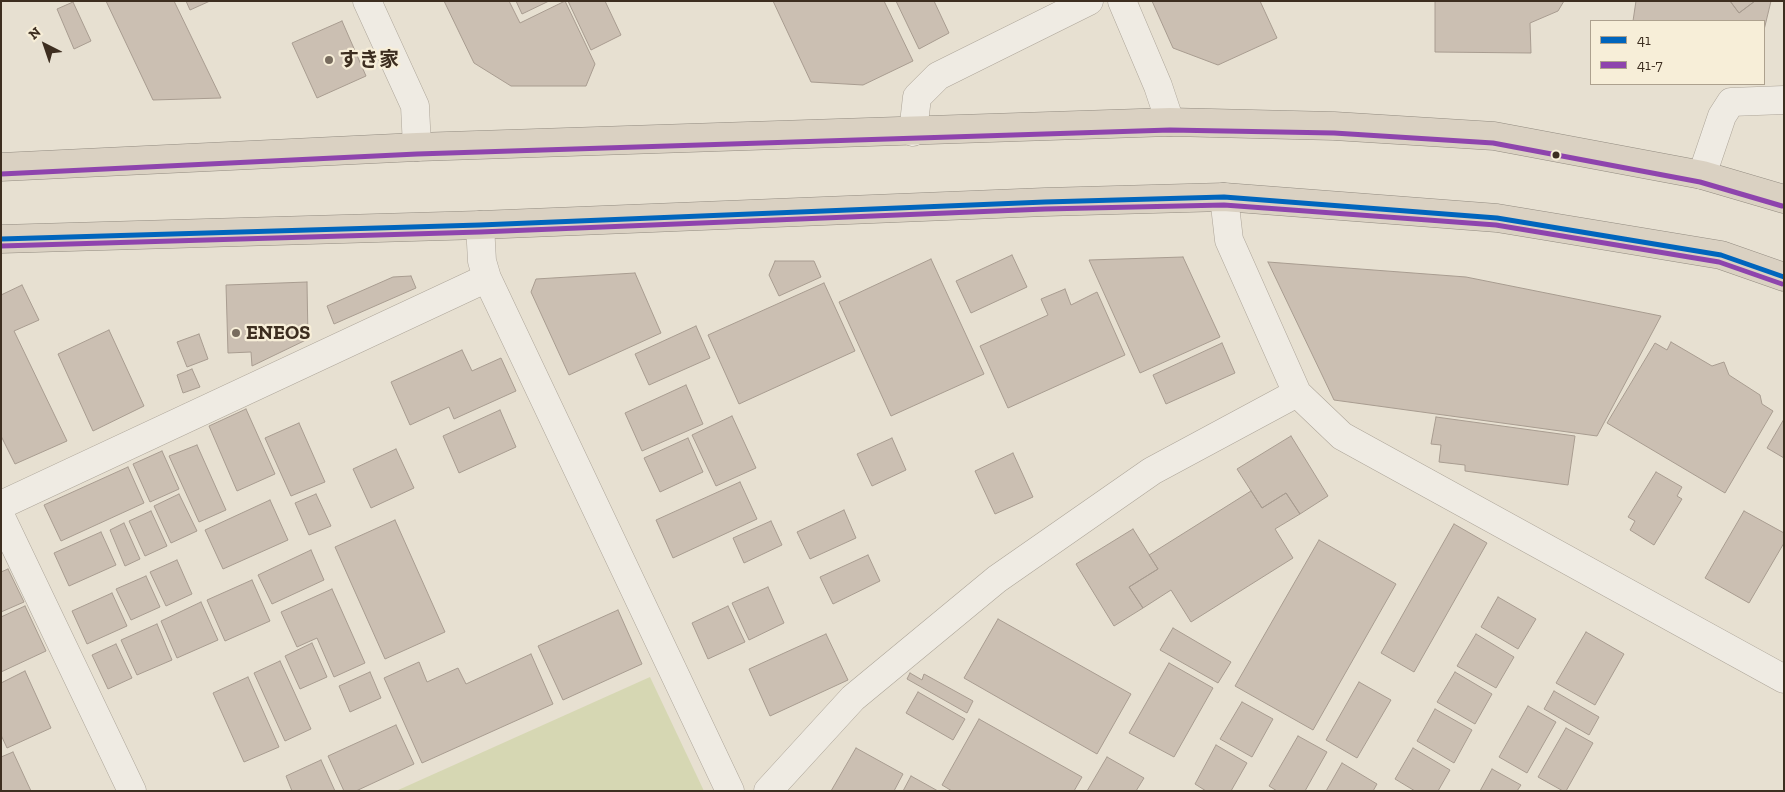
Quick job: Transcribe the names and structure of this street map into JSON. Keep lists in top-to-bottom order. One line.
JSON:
{"places":["すき家","ENEOS"],"lines":["transit line 41-7","transit line 41"],"legend":["41","41-7"],"north":"top left"}
